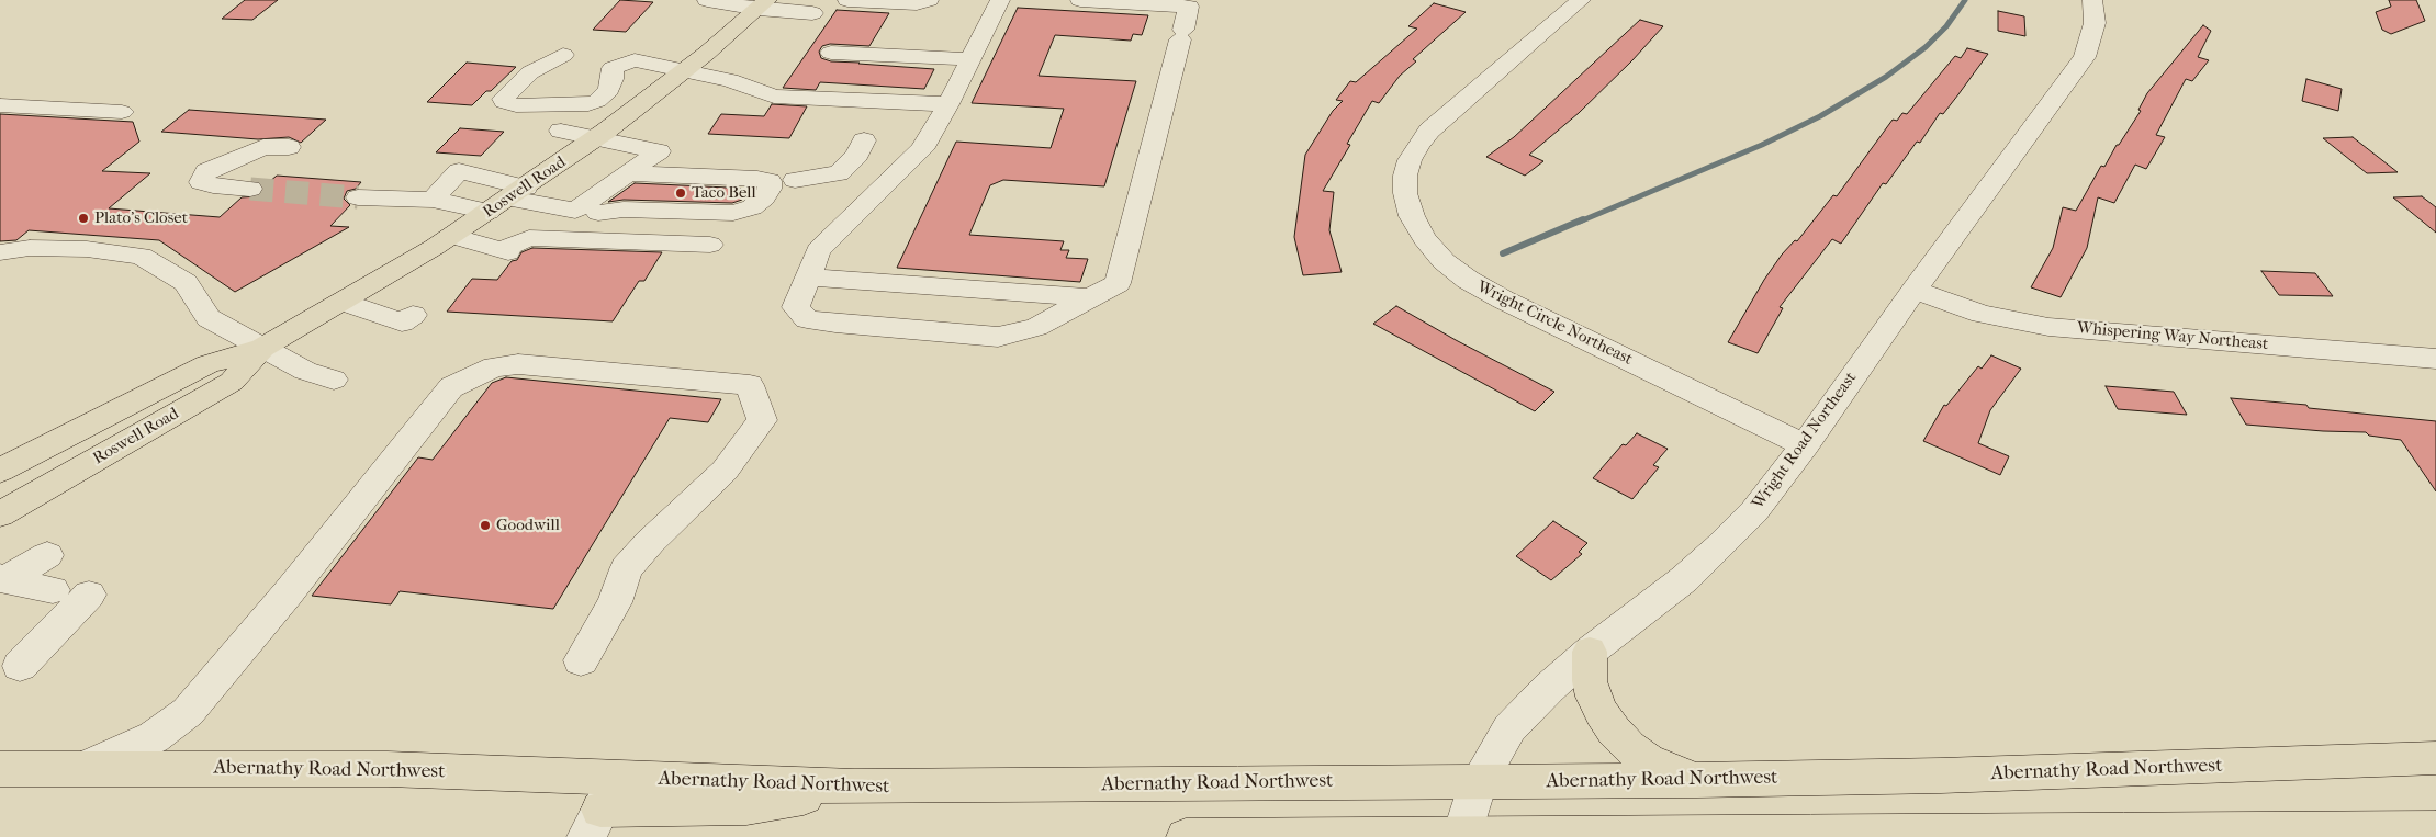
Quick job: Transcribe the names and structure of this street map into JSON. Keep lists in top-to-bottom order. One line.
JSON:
{"streets":{"main road":["Roswell Road","Abernathy Road Northwest"],"street":["Wright Circle Northeast","Whispering Way Northeast","Wright Road Northeast"]},"crossings":[["Wright Circle Northeast","Wright Road Northeast"],["Whispering Way Northeast","Wright Road Northeast"],["Wright Road Northeast","Abernathy Road Northwest"]],"places":["Taco Bell","Plato's Closet","Goodwill"]}
